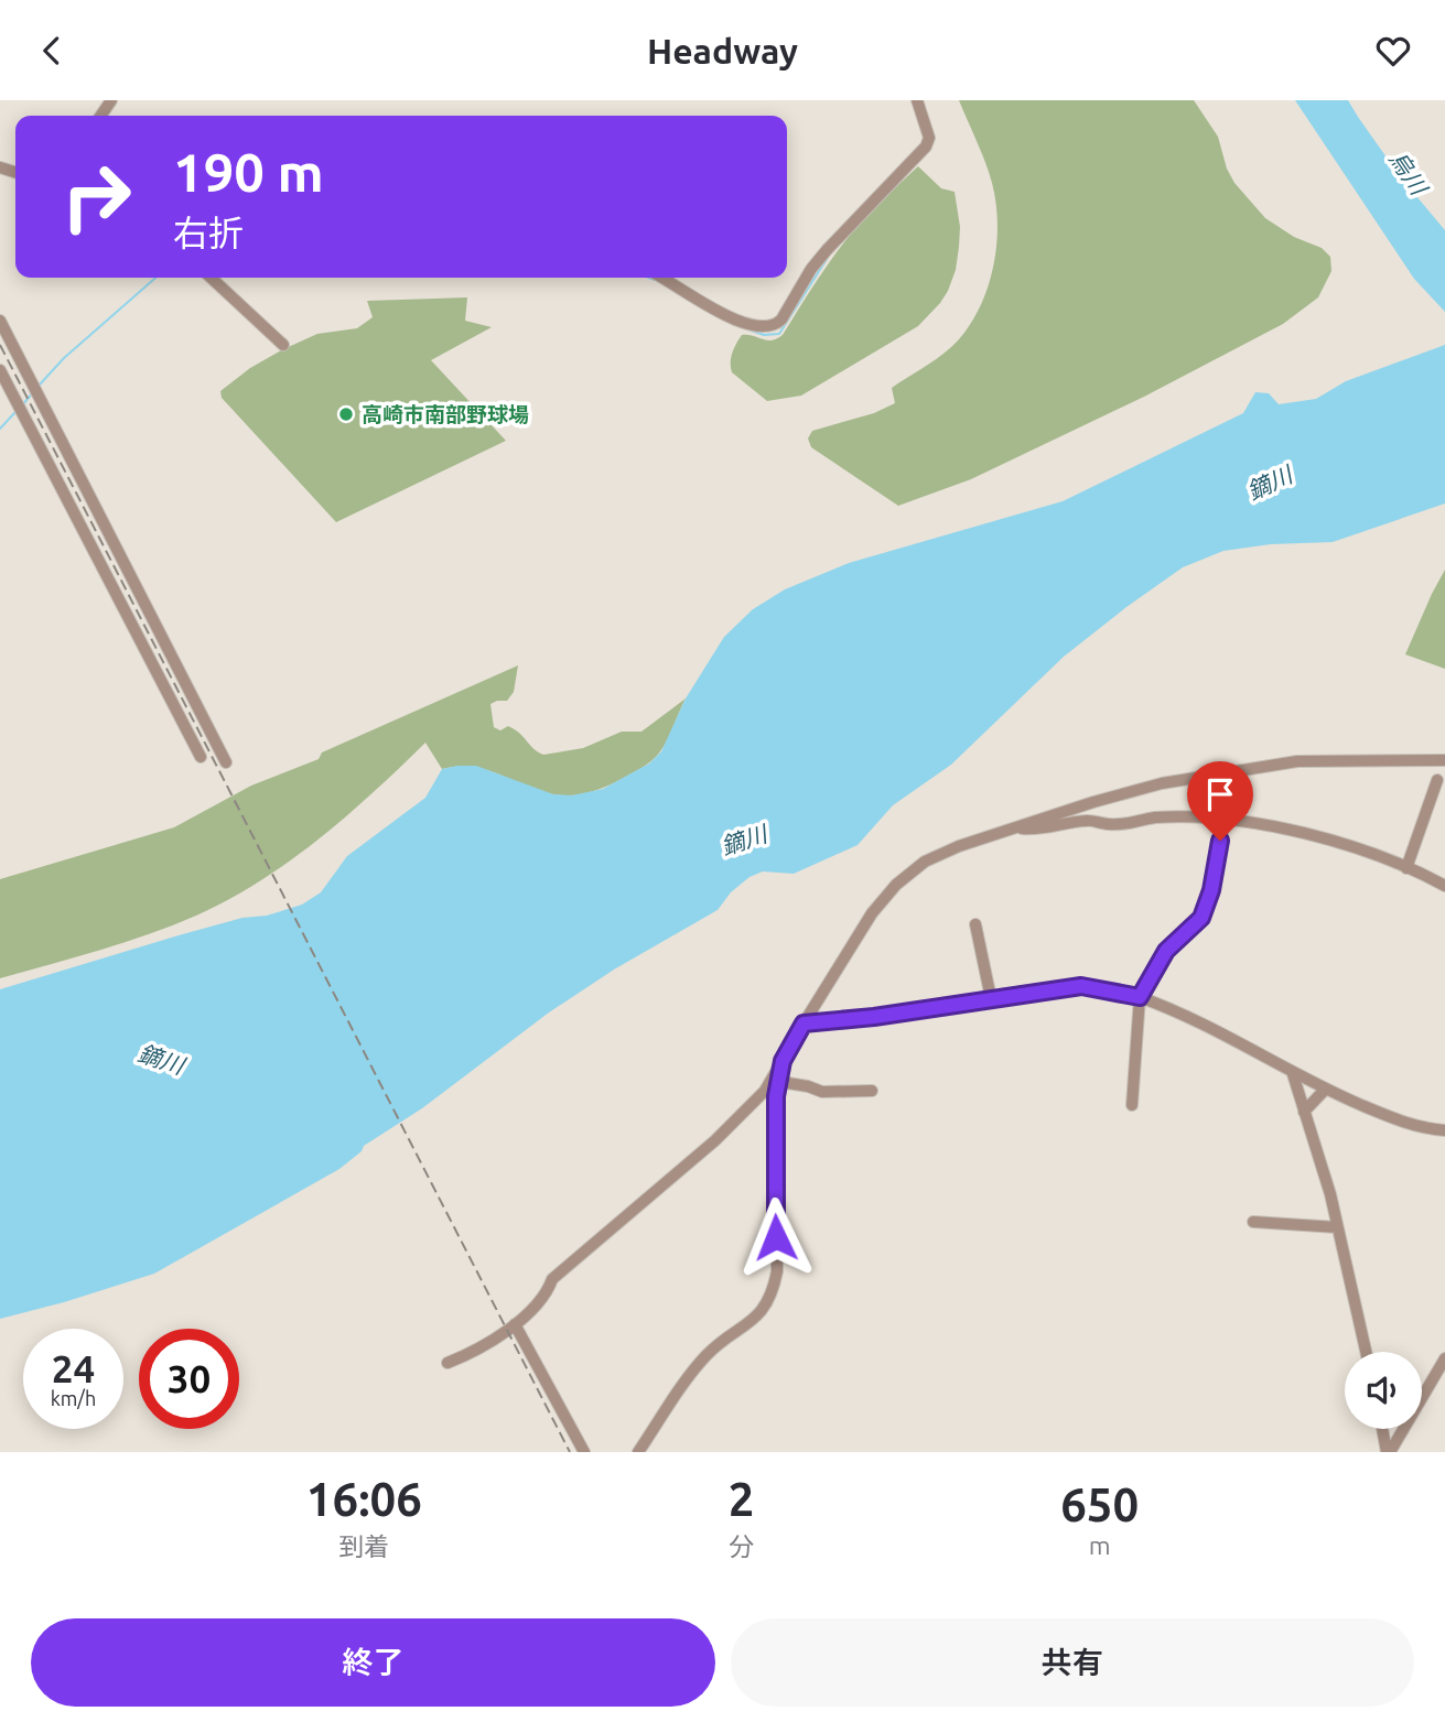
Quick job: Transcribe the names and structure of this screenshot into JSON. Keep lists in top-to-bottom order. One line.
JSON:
{"water":["烏川","鏑川"],"places":["高崎市南部野球場"],"page":{"header":"Headway","turn":["190 m","右折"],"speed":"24 km/h","limit":"30","eta":["16:06","到着","2","分","650","m"],"buttons":["終了","共有"]}}
